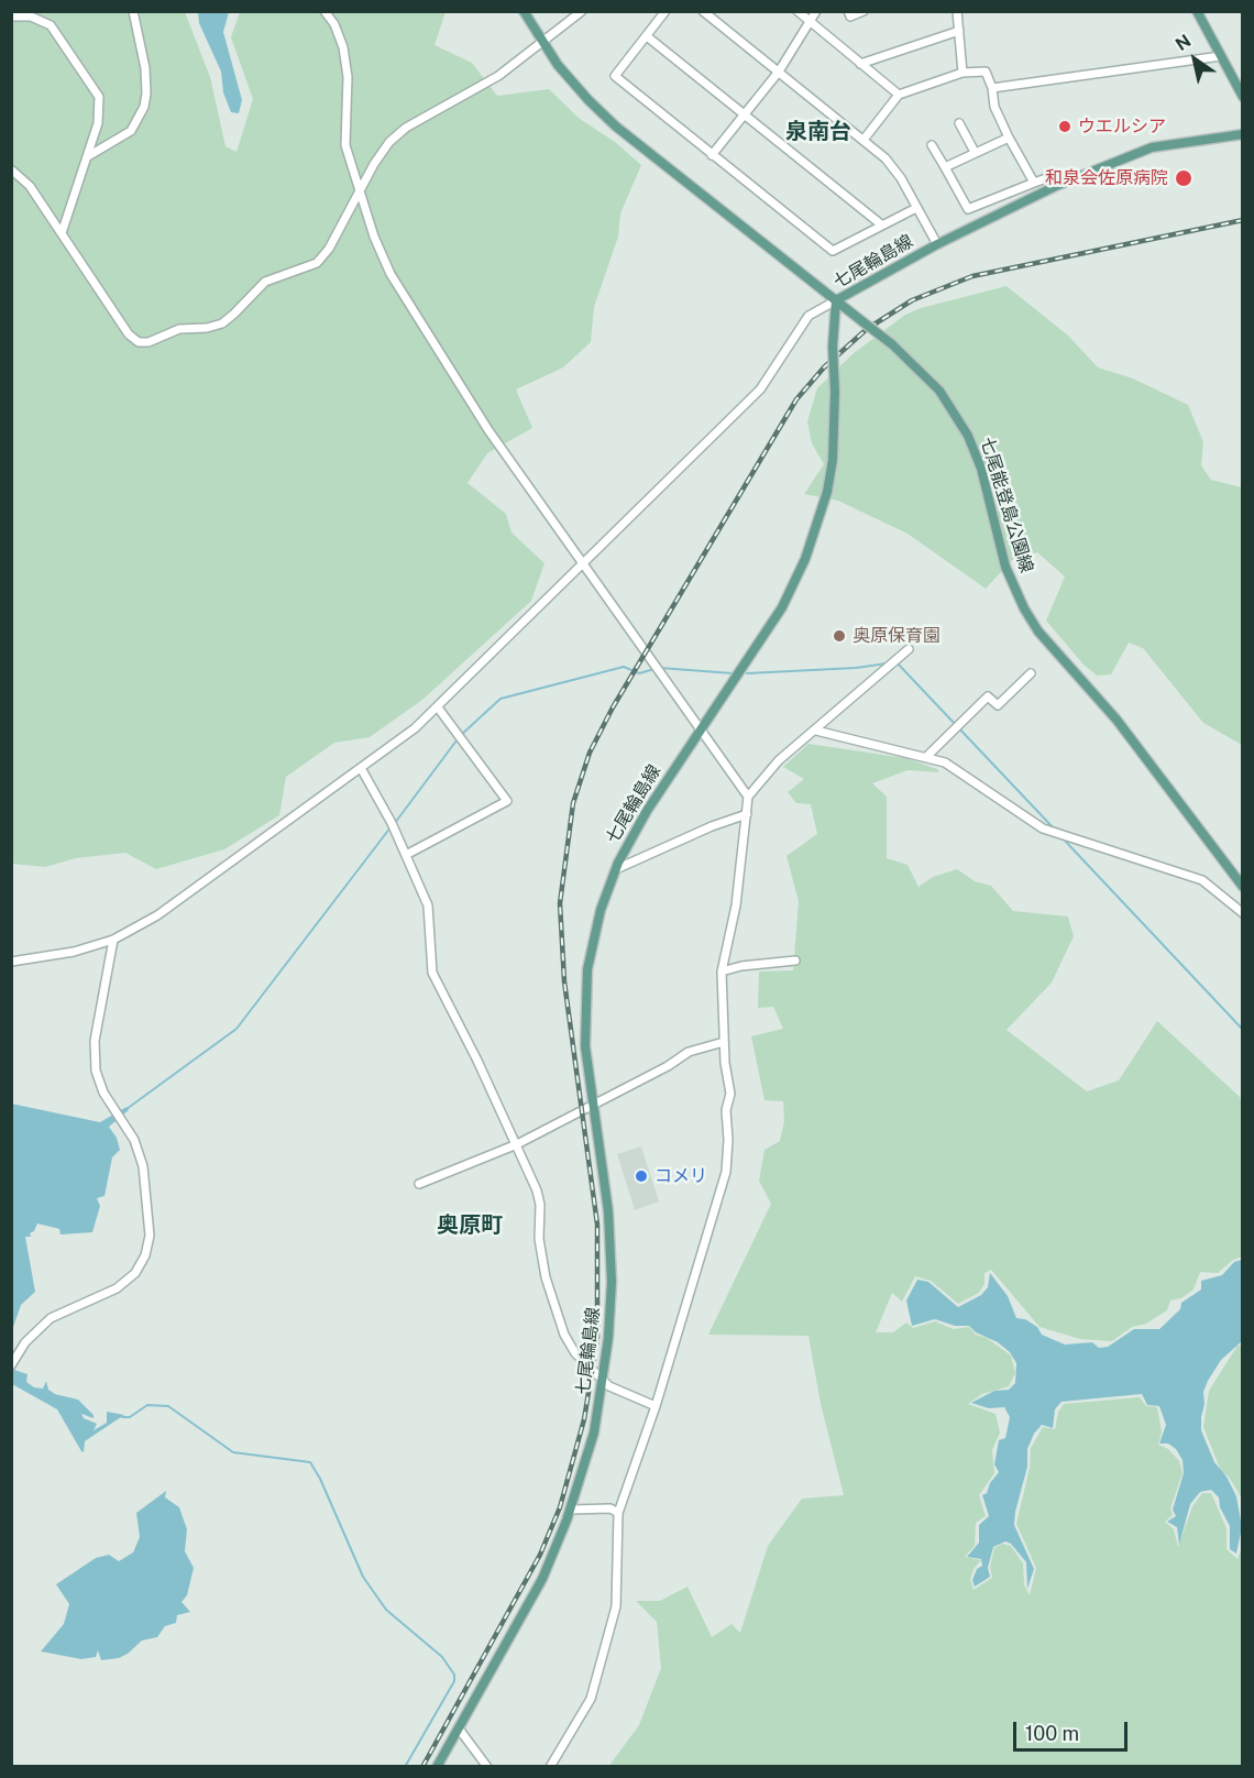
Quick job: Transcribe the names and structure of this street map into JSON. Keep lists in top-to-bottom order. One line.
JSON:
{"streets":{"main road":["七尾輪島線","七尾能登島公園線"]},"crossings":[["七尾輪島線","七尾能登島公園線"]],"districts":["泉南台","奥原町"],"places":["ウエルシア","和泉会佐原病院","奥原保育園","コメリ"],"scale_bar":"100 m","north":"top left"}
